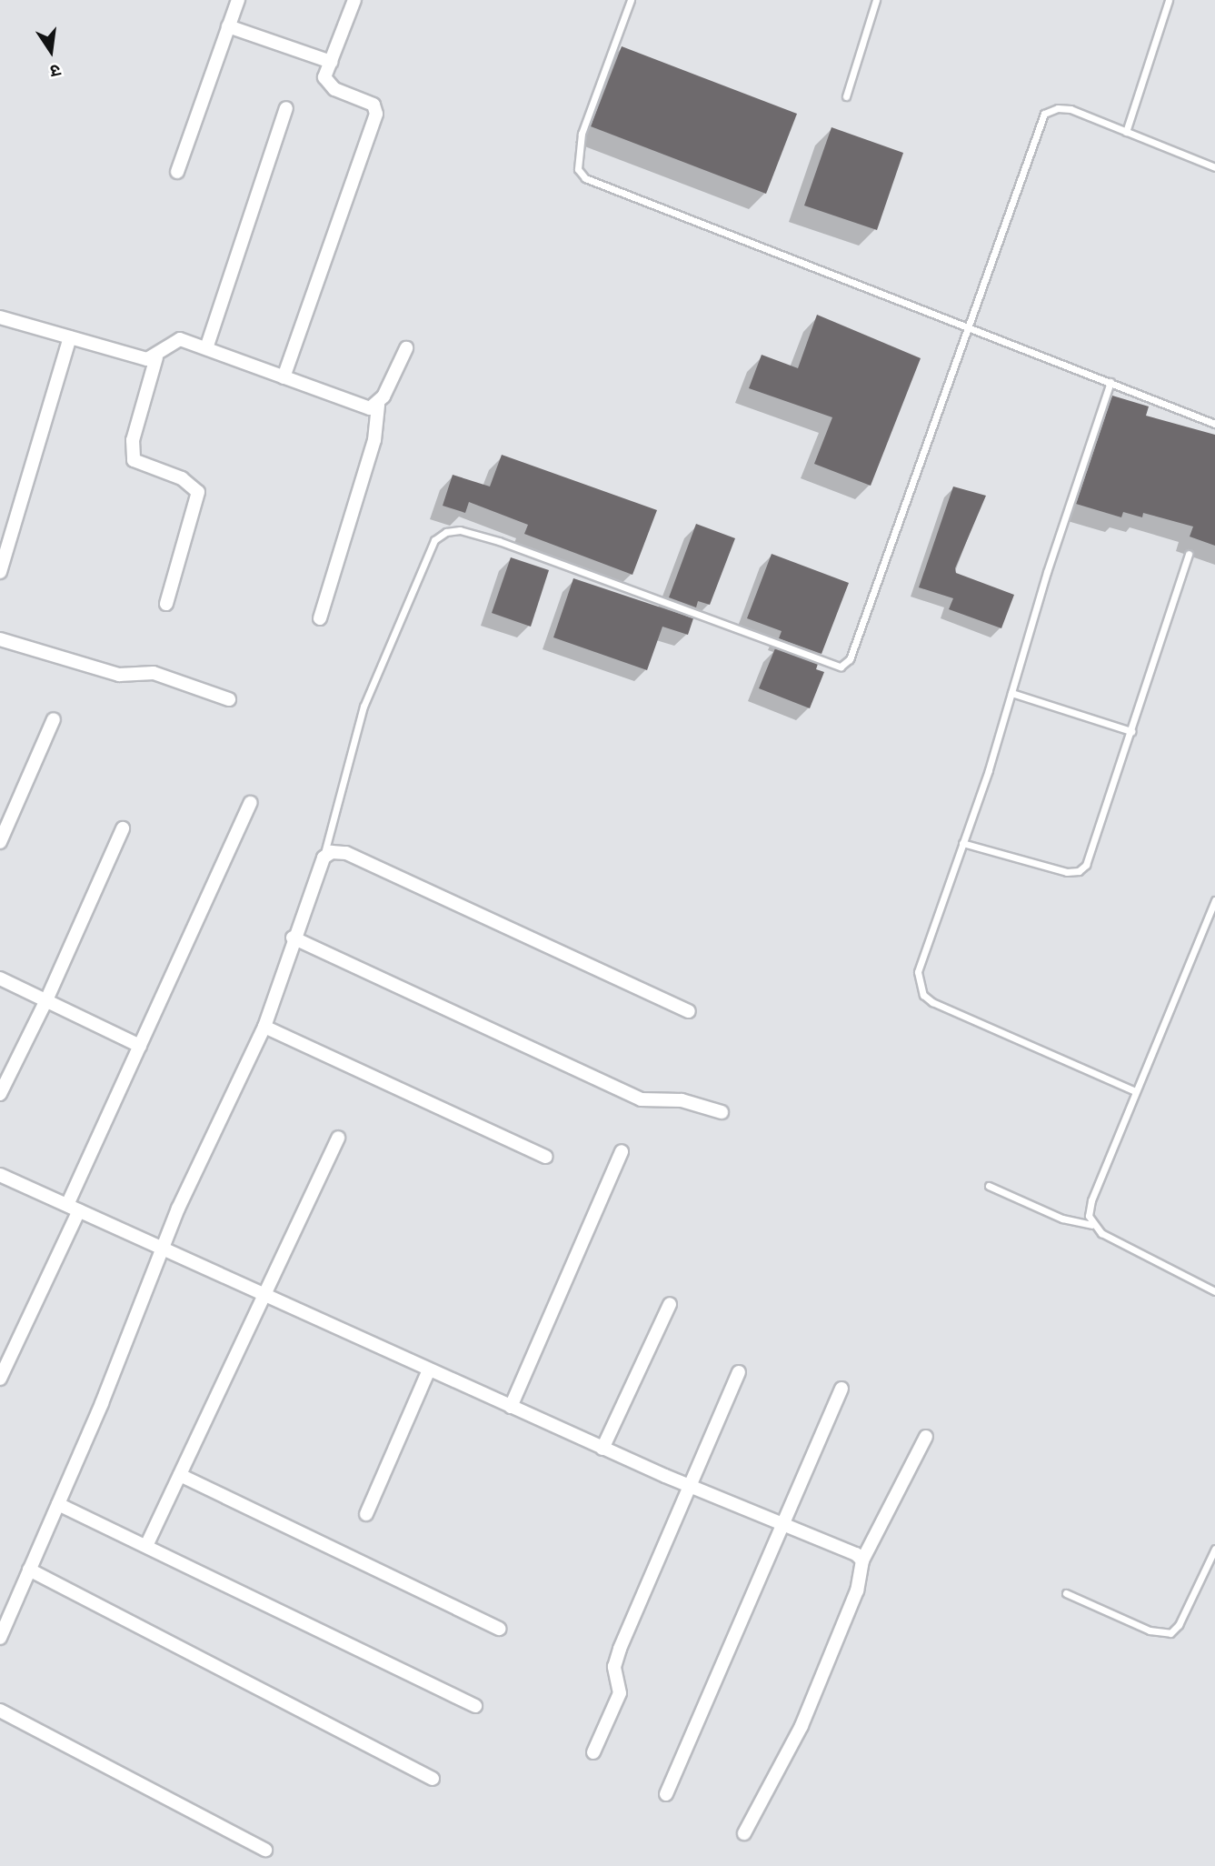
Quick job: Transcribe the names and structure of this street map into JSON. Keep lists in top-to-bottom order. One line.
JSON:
{"north":"bottom"}
